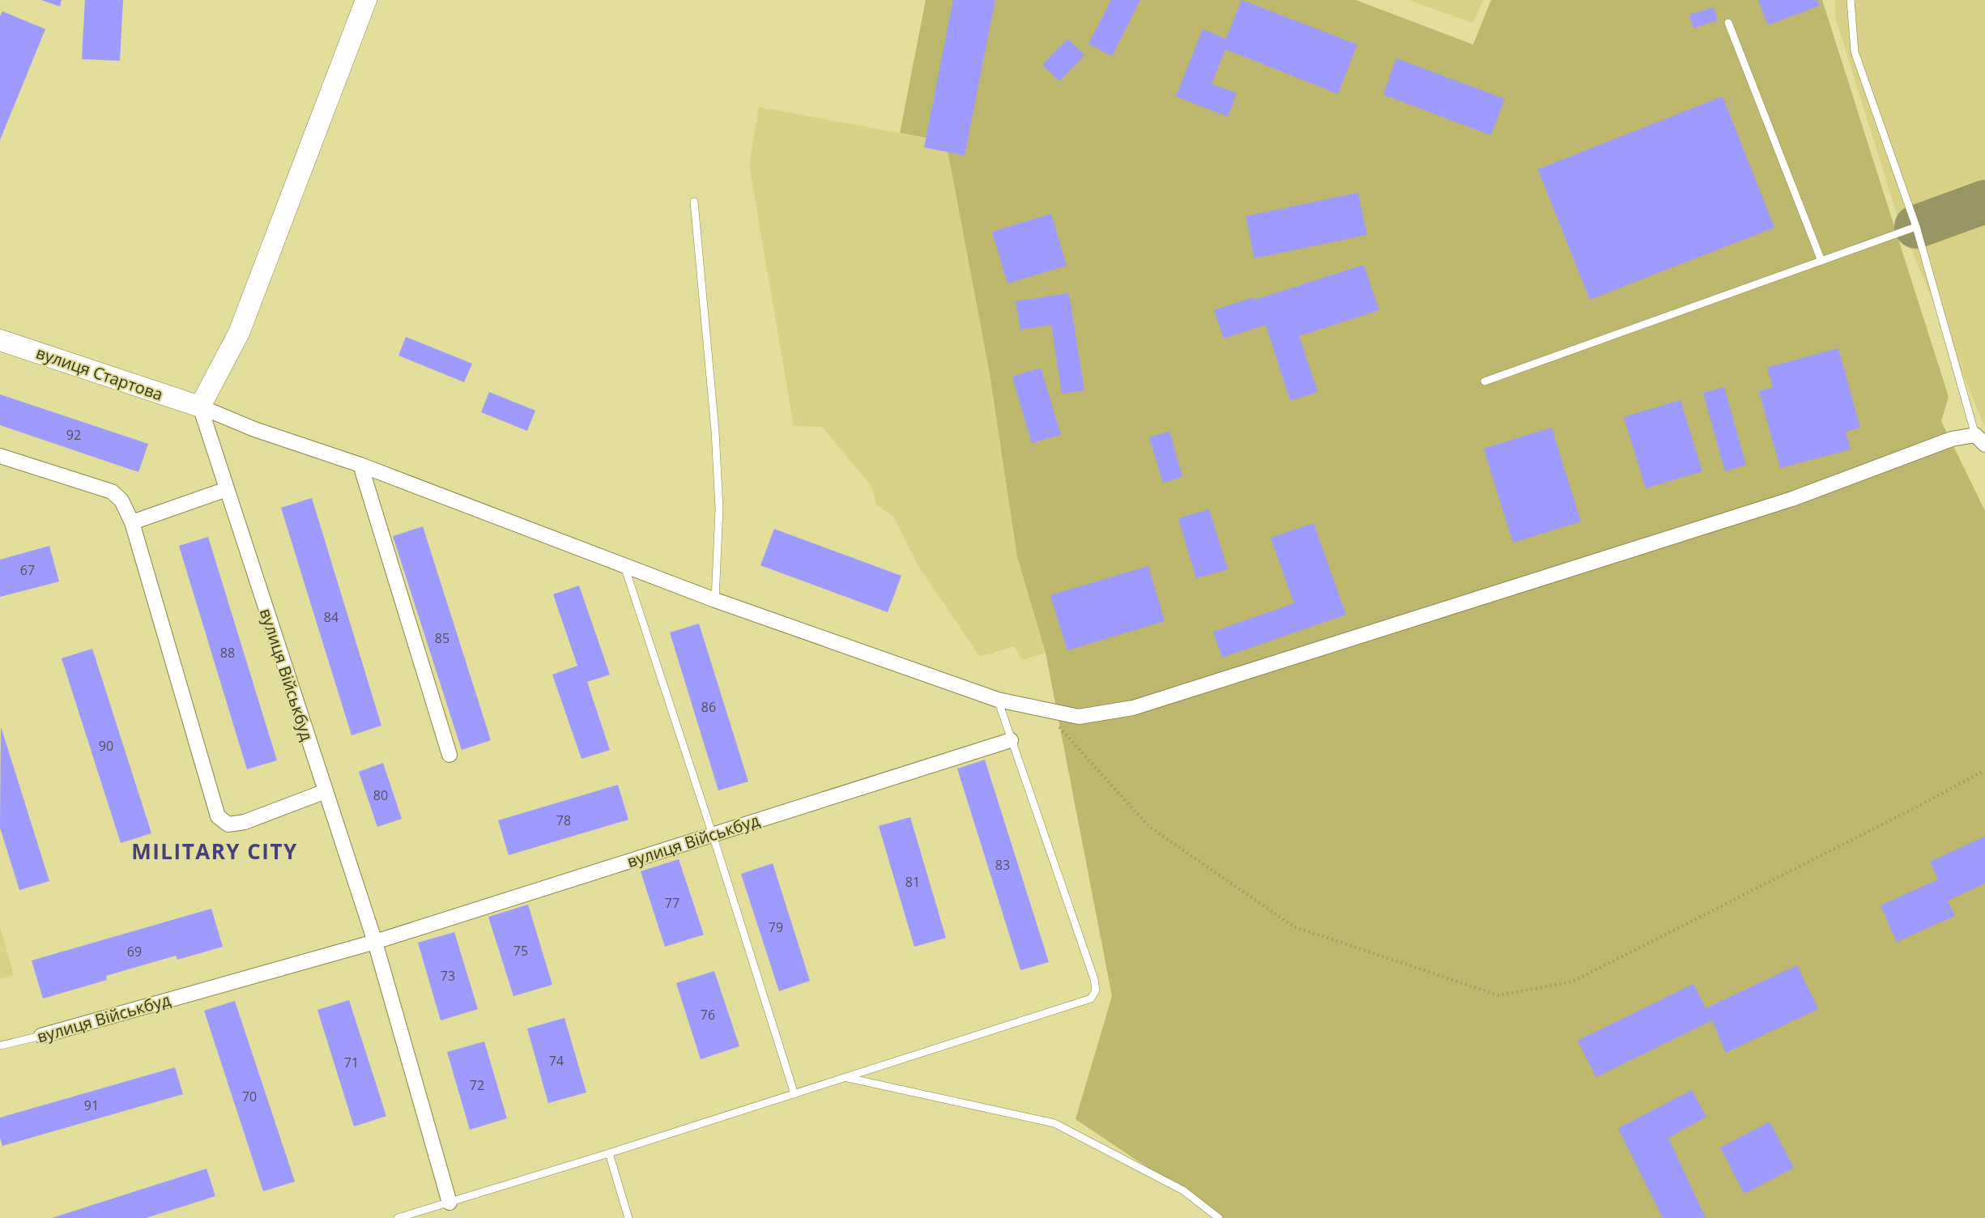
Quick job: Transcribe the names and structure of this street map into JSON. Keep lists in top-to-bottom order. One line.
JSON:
{"streets":{"main road":["вулиця Стартова"],"street":["вулиця Військбуд"]},"crossings":[["вулиця Стартова","вулиця Військбуд"]],"districts":["MILITARY CITY"],"house_numbers":["92","67","84","85","88","86","90","80","78","83","81","77","79","75","69","73","76","74","71","72","70","91"]}
